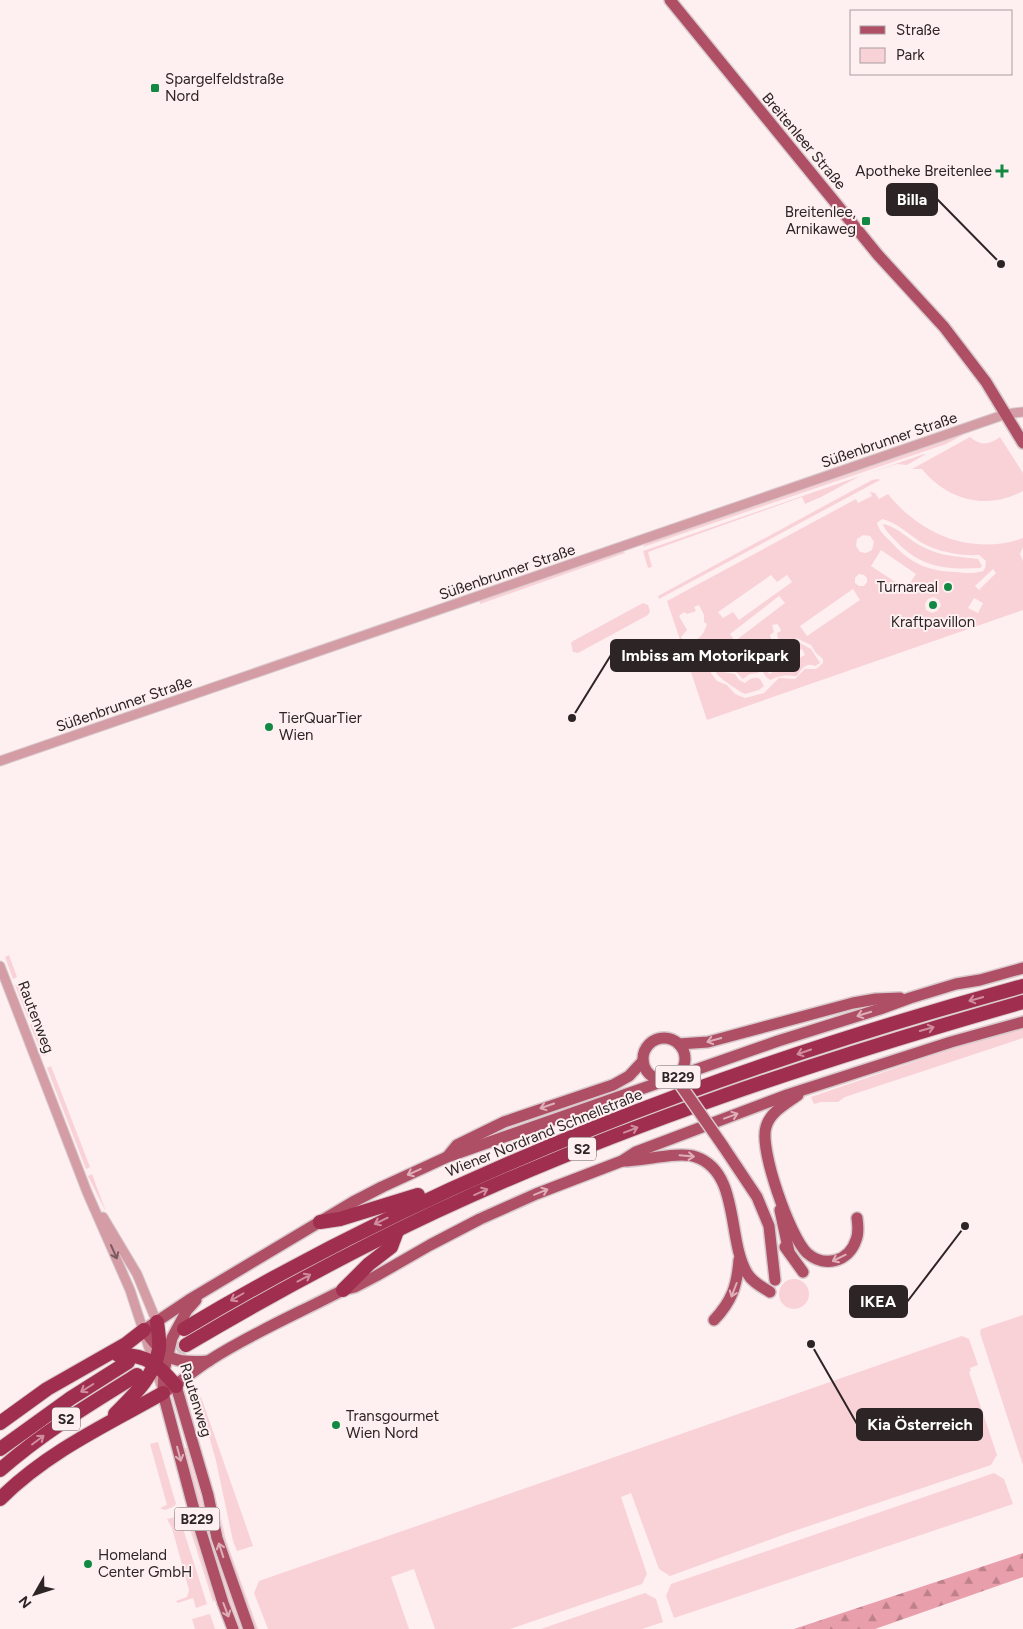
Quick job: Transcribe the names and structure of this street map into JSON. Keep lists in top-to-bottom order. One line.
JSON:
{"streets":{"highway":["Wiener Nordrand Schnellstraße","S2"],"main road":["Breitenleer Straße","Rautenweg","B229"],"street":["Süßenbrunner Straße"]},"crossings":[["Breitenleer Straße","Süßenbrunner Straße"],["Rautenweg","B229"]],"places":{"transit":["Spargelfeldstraße Nord","Breitenlee, Arnikaweg"],"health":["Apotheke Breitenlee"],"other":["Billa","Turnareal","Kraftpavillon","Imbiss am Motorikpark","TierQuarTier Wien","IKEA","Kia Österreich","Transgourmet Wien Nord","Homeland Center GmbH"]},"legend":["Straße","Park"],"north":"bottom left"}
